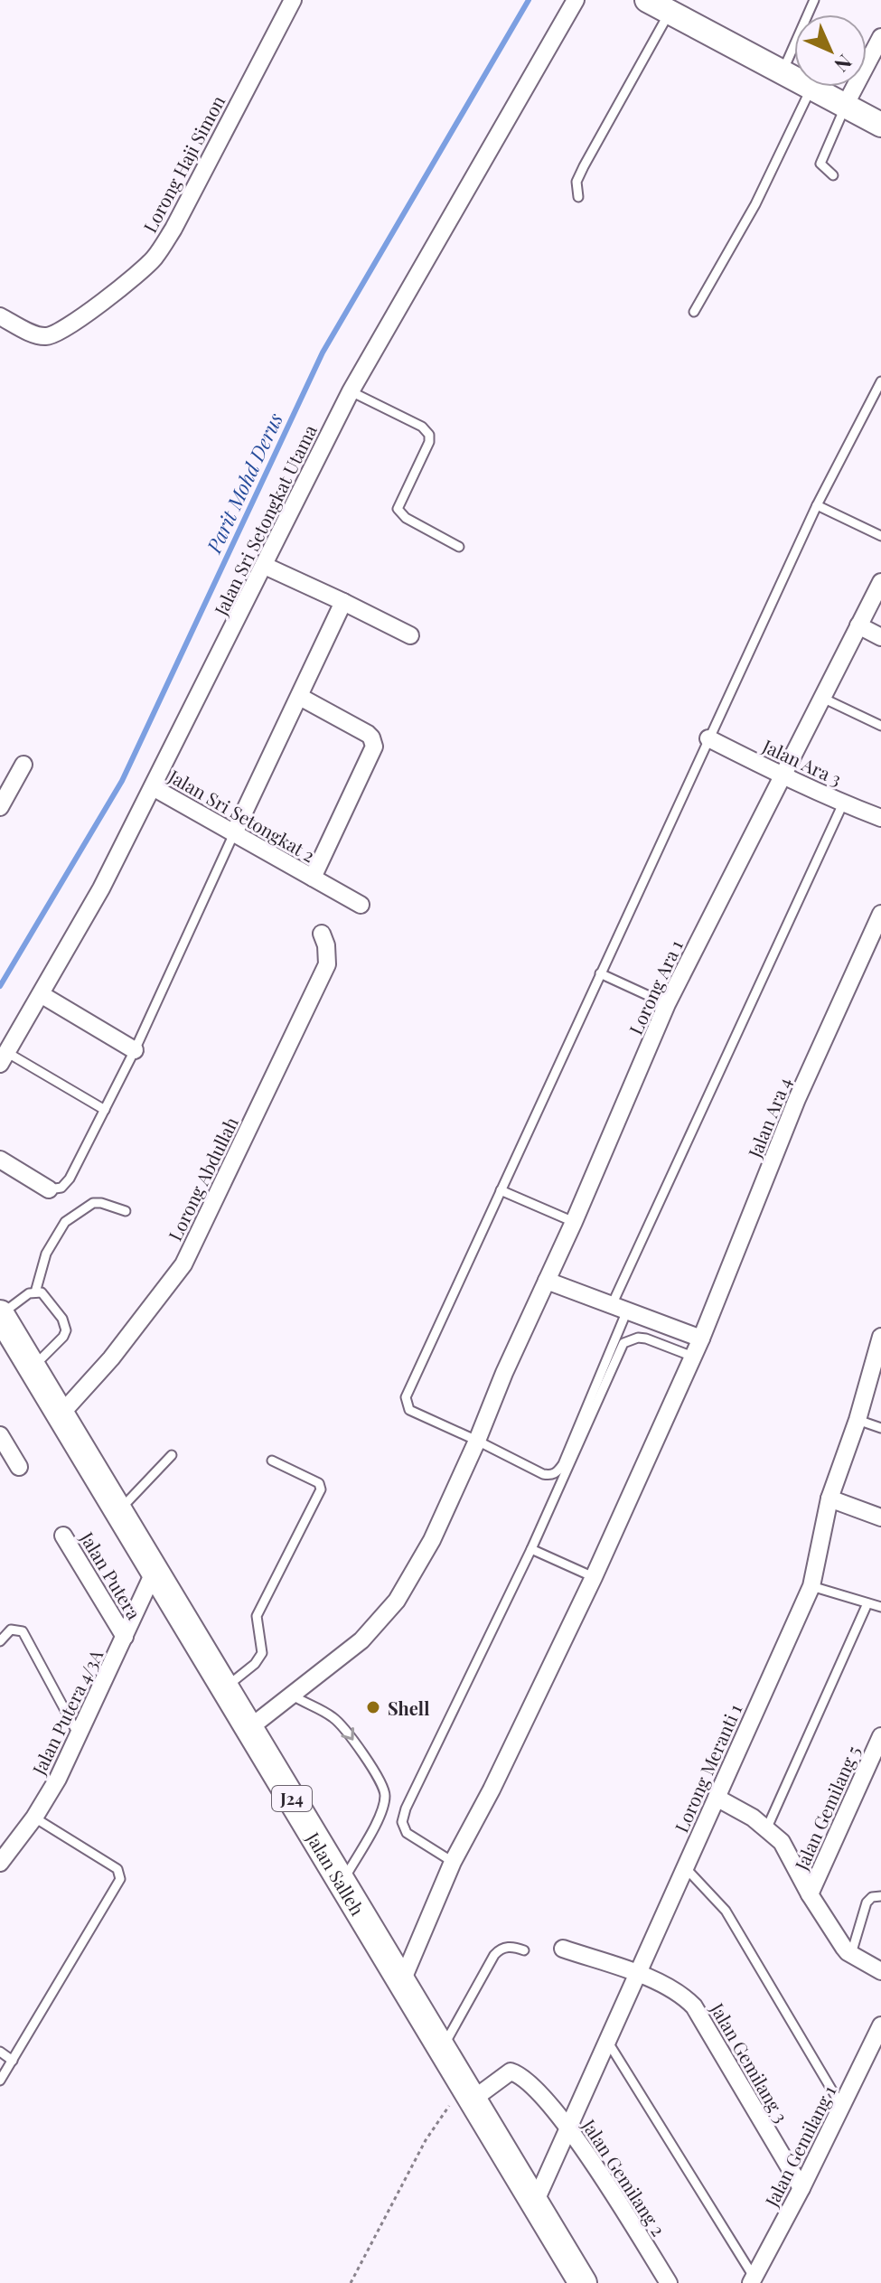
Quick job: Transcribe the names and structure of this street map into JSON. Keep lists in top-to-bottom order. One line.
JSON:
{"streets":{"main road":["J24","Jalan Salleh"],"street":["Lorong Haji Simon","Jalan Sri Setongkat Utama","Jalan Ara 3","Jalan Sri Setongkat 2","Lorong Ara 1","Jalan Ara 4","Lorong Abdullah","Jalan Putera","Jalan Putera 4/3A","Lorong Meranti 1","Jalan Gemilang 5","Jalan Gemilang 3","Jalan Gemilang 1","Jalan Gemilang 2"]},"crossings":[["Jalan Sri Setongkat Utama","Jalan Sri Setongkat 2"],["Jalan Ara 3","Lorong Ara 1"],["Lorong Ara 1","Jalan Salleh"],["Jalan Ara 4","Jalan Salleh"],["Lorong Abdullah","Jalan Salleh"],["Jalan Putera","Jalan Putera 4/3A"],["Jalan Putera 4/3A","Jalan Salleh"],["Lorong Meranti 1","Jalan Salleh"],["Lorong Meranti 1","Jalan Gemilang 3"],["Lorong Meranti 1","Jalan Gemilang 2"],["Jalan Salleh","Jalan Gemilang 2"],["Jalan Gemilang 3","Jalan Gemilang 1"]],"water":["Parit Mohd Derus"],"places":["Shell"],"north":"bottom right"}
